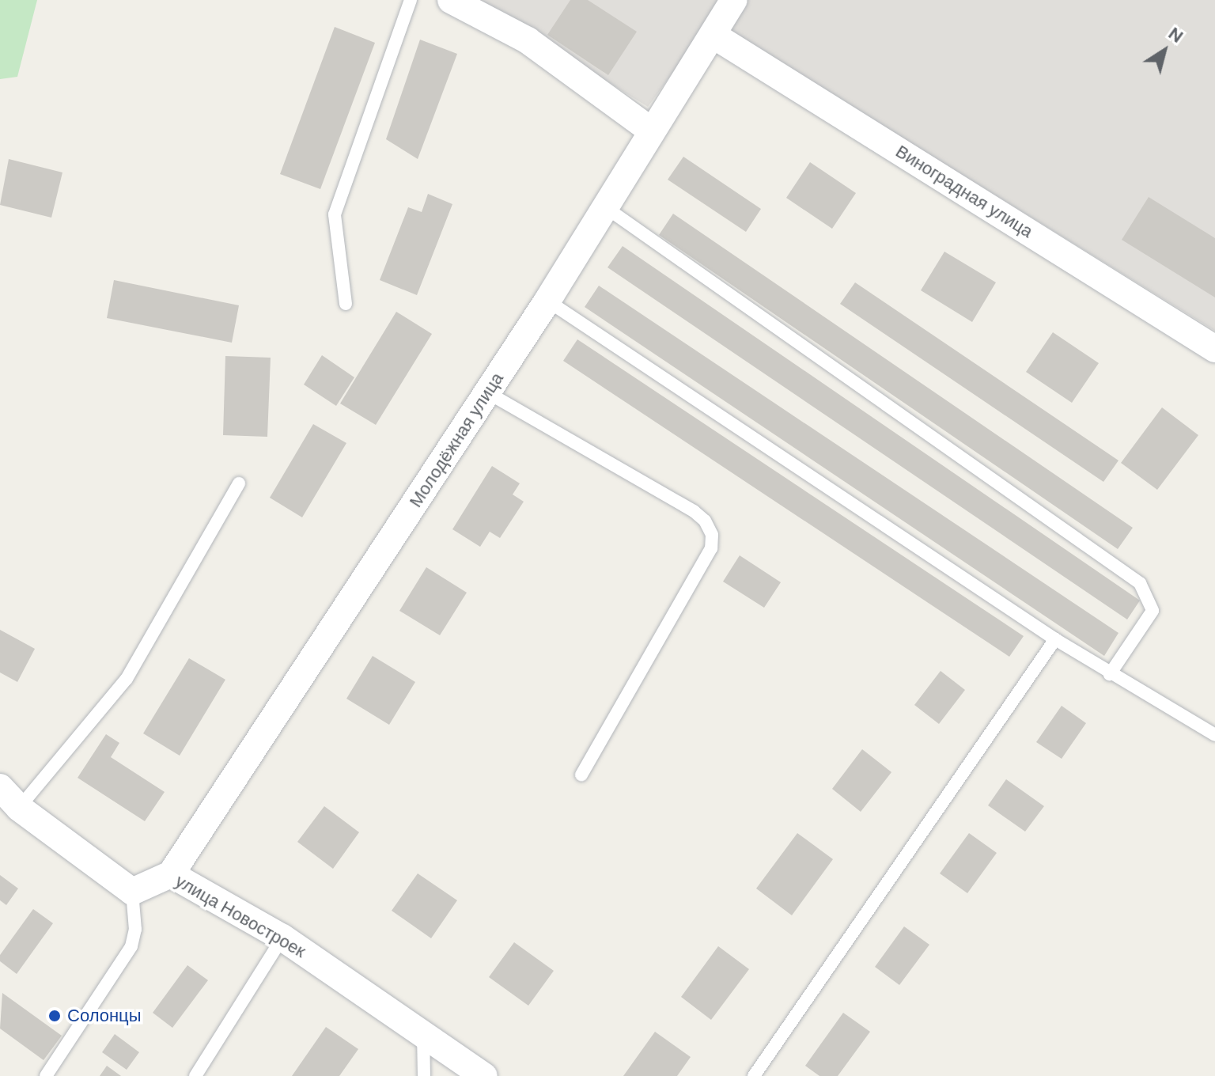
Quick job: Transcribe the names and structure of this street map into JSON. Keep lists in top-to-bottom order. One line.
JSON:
{"streets":{"street":["Виноградная улица","Молодёжная улица","улица Новостроек"]},"crossings":[["Виноградная улица","Молодёжная улица"],["Молодёжная улица","улица Новостроек"]],"places":["Солонцы"],"north":"top right"}
